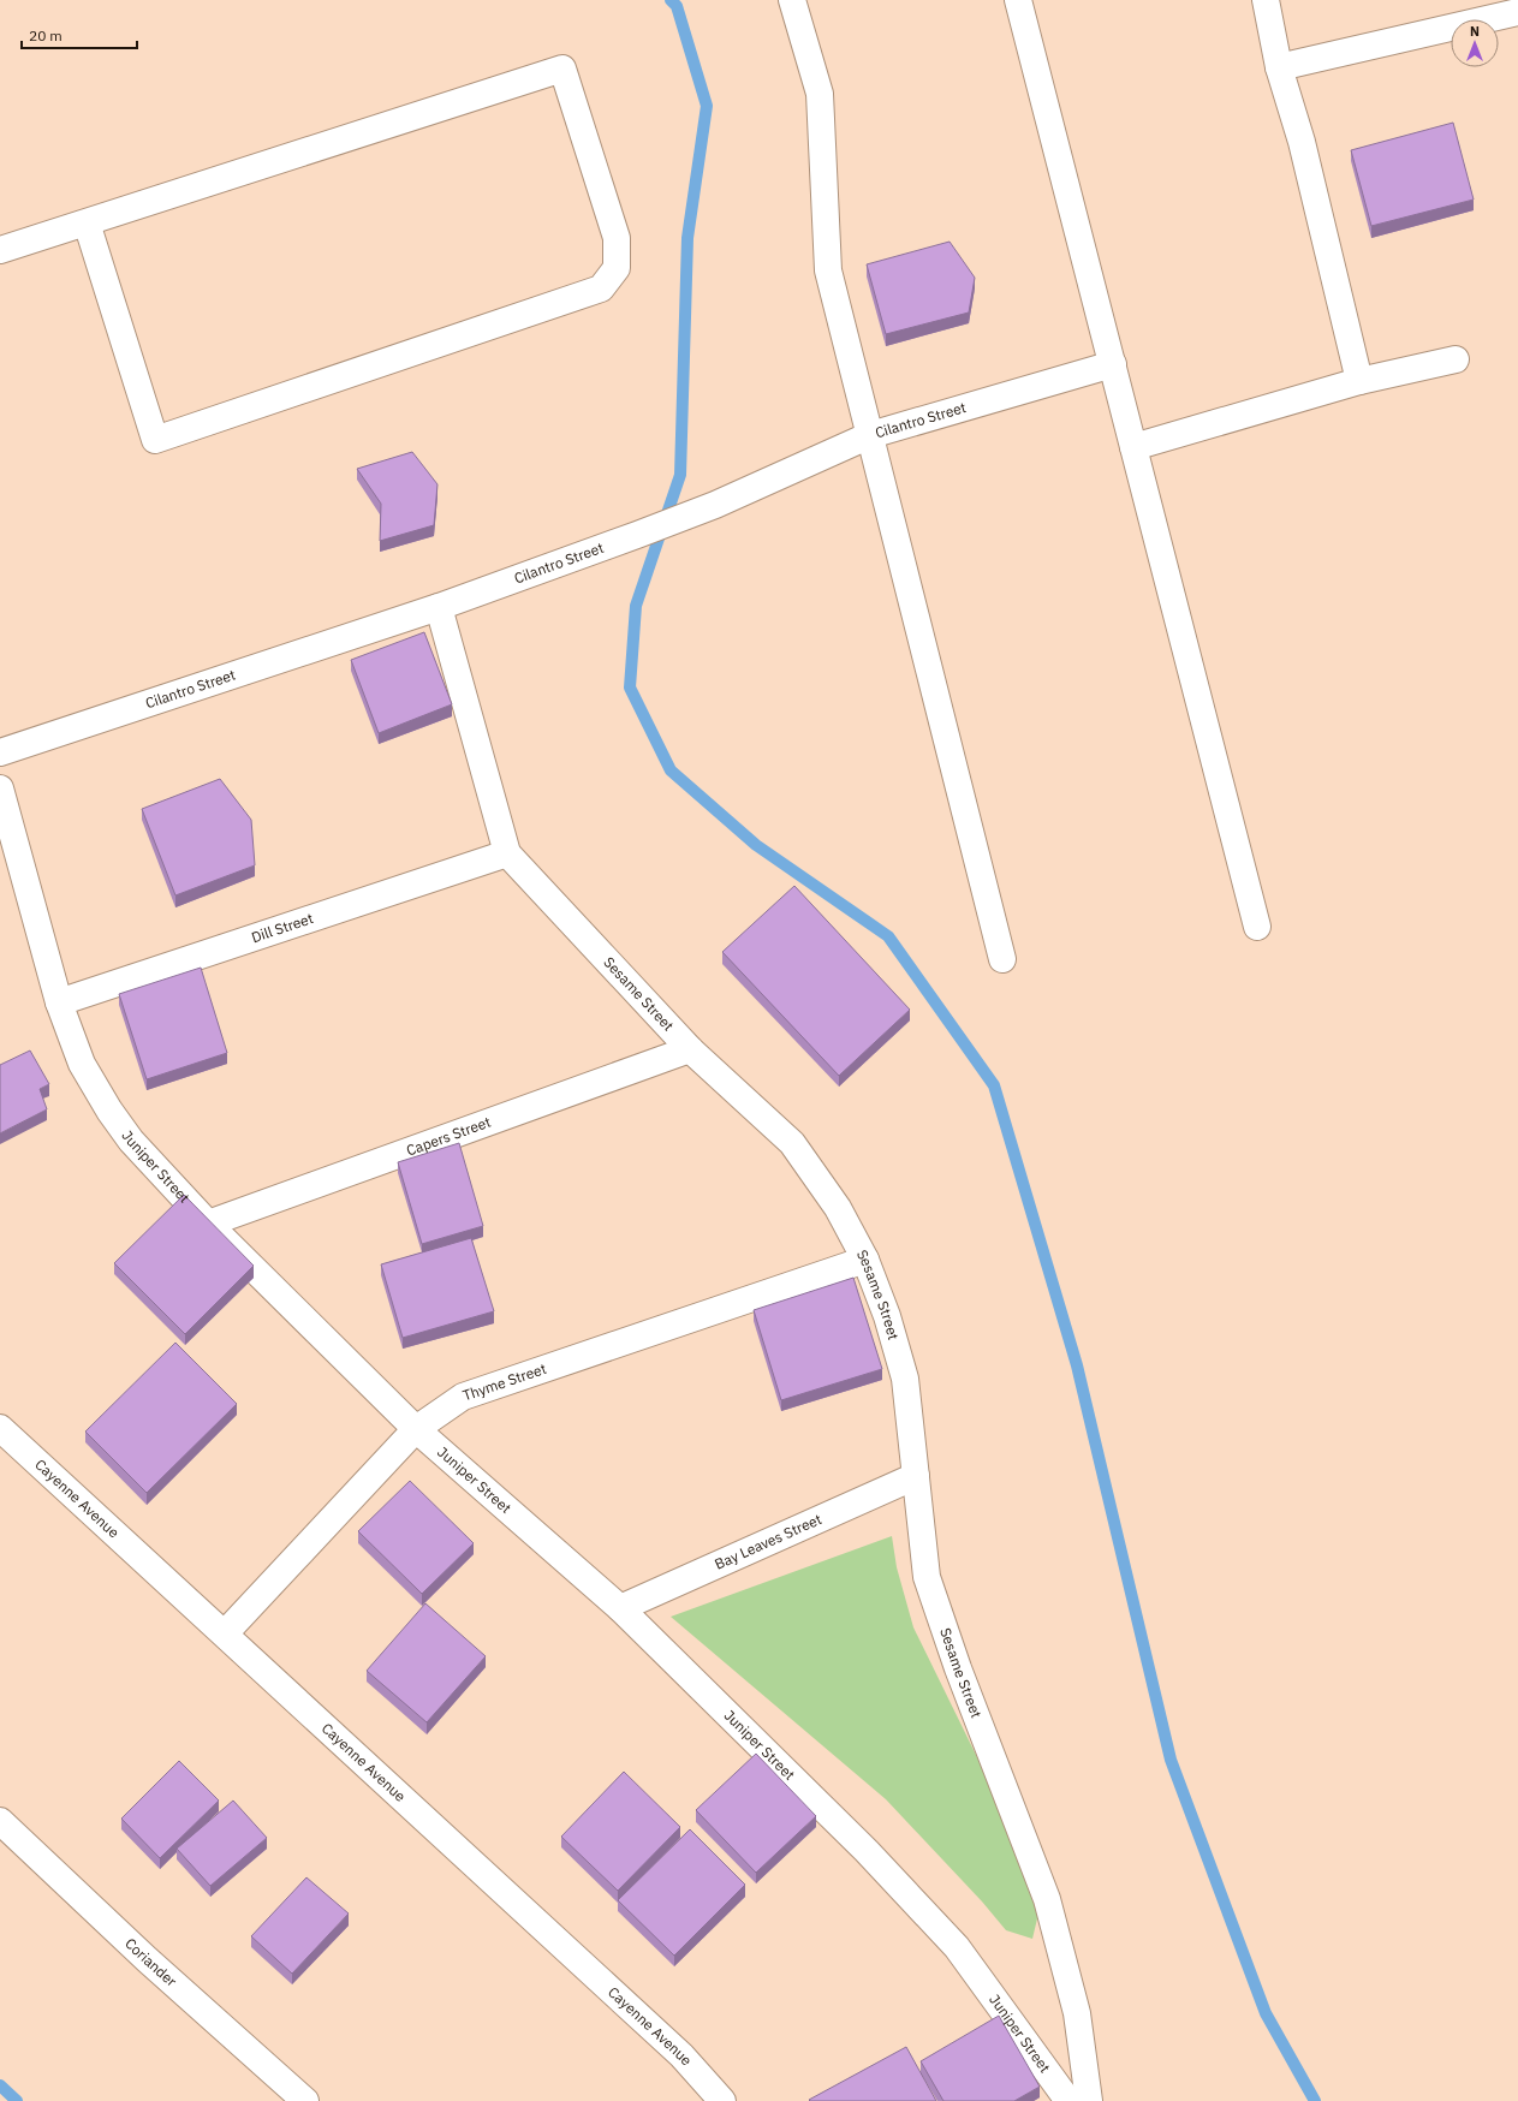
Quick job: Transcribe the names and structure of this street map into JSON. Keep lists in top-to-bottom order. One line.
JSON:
{"streets":{"street":["Cilantro Street","Dill Street","Sesame Street","Capers Street","Juniper Street","Thyme Street","Cayenne Avenue","Bay Leaves Street","Coriander"]},"crossings":[["Cilantro Street","Sesame Street"],["Dill Street","Sesame Street"],["Dill Street","Juniper Street"],["Sesame Street","Capers Street"],["Sesame Street","Thyme Street"],["Sesame Street","Bay Leaves Street"],["Capers Street","Juniper Street"],["Juniper Street","Thyme Street"],["Juniper Street","Bay Leaves Street"],["Thyme Street","Cayenne Avenue"]],"scale_bar":"20 m","north":"top"}
